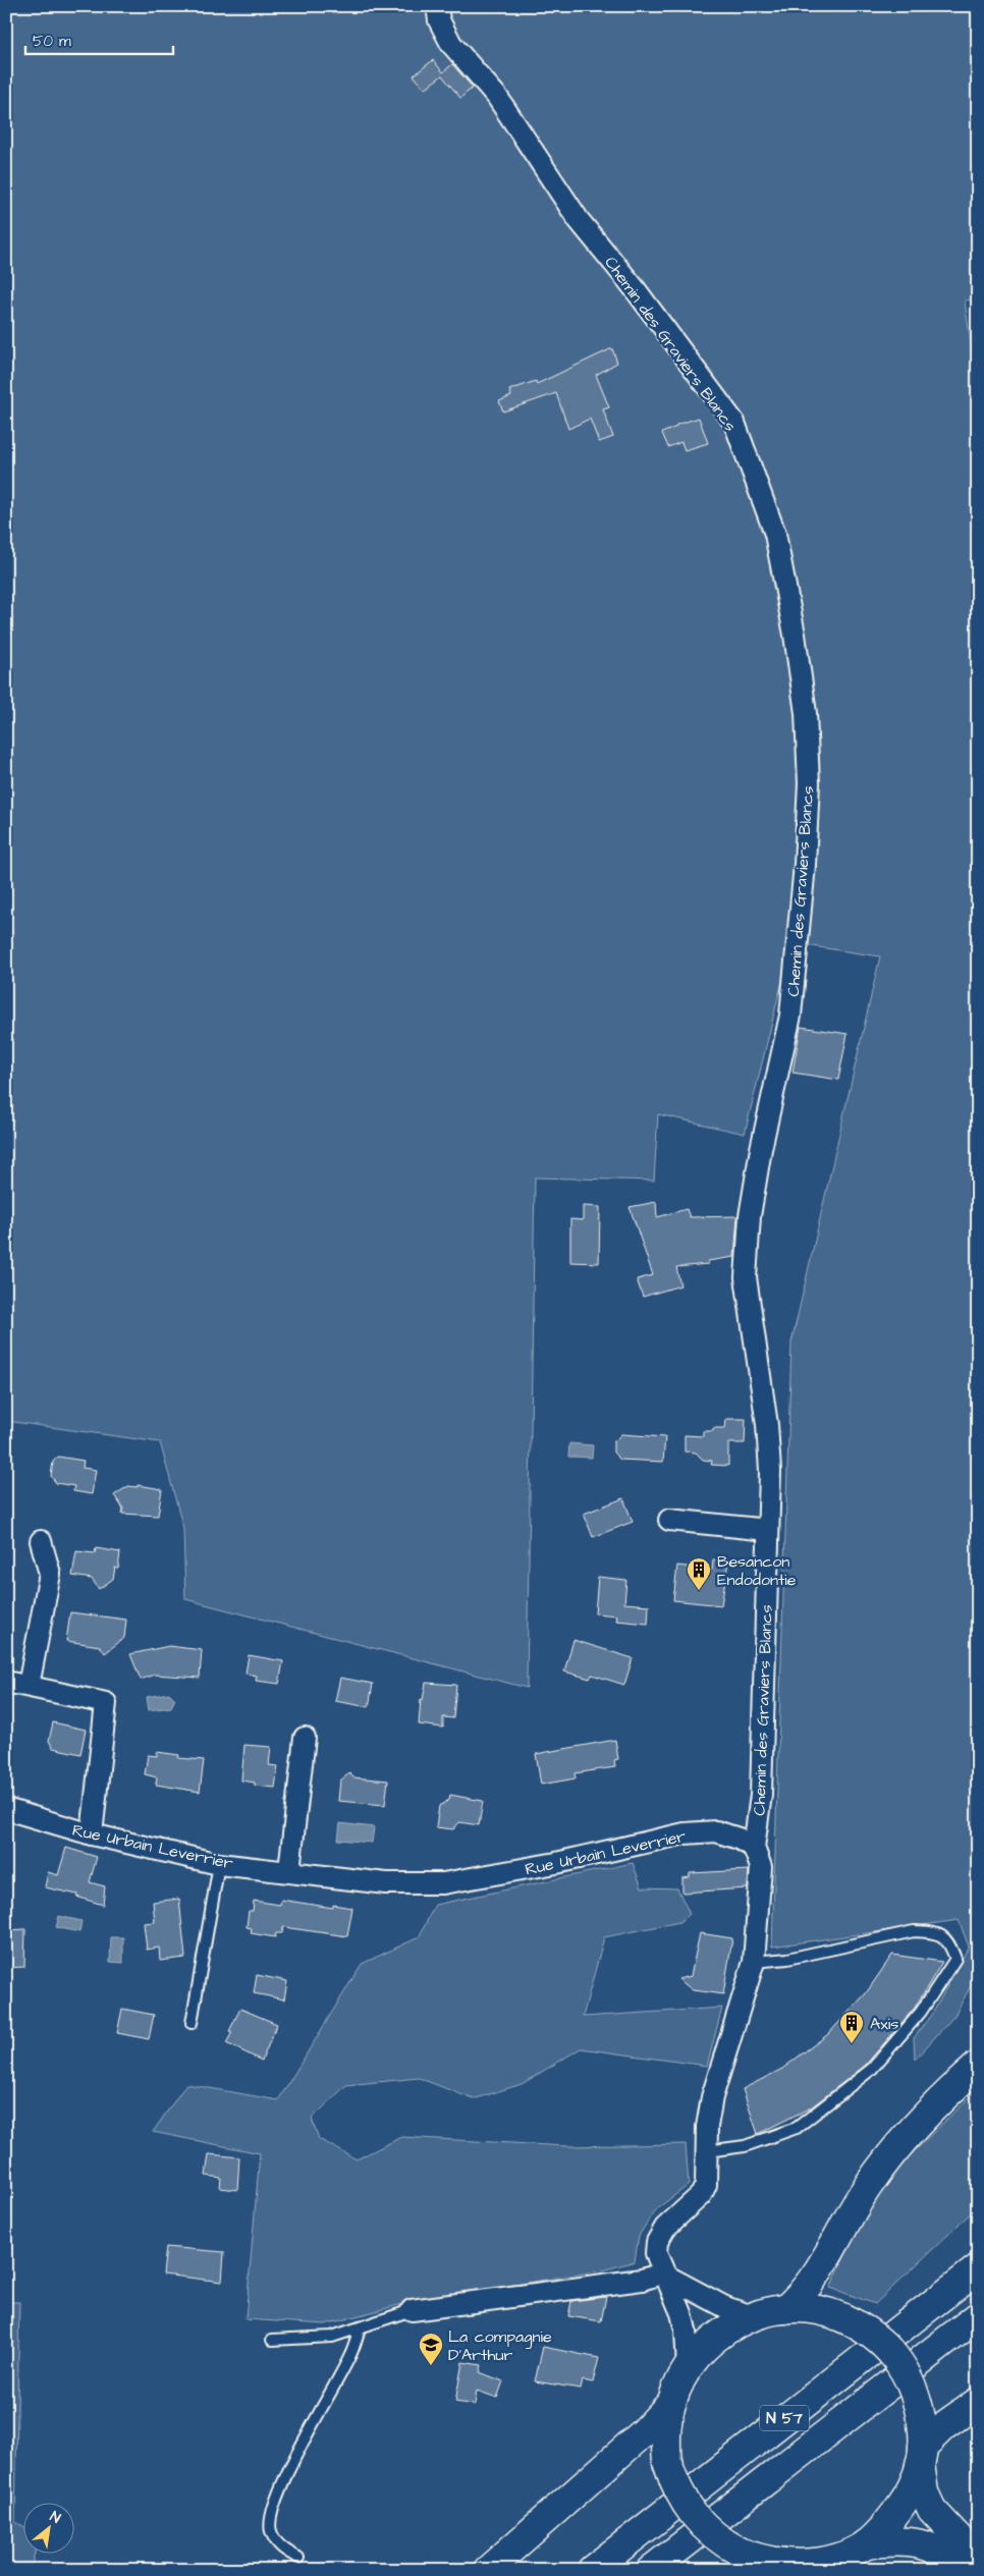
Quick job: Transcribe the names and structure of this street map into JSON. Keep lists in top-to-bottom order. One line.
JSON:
{"streets":{"main road":["N 57"],"street":["Chemin des Graviers Blancs","Rue Urbain Leverrier"]},"crossings":[["Chemin des Graviers Blancs","Rue Urbain Leverrier"]],"places":{"building":["Besancon Endodontie","Axis"],"school or university":["La compagnie D'Arthur"]},"scale_bar":"50 m","north":"top right"}
